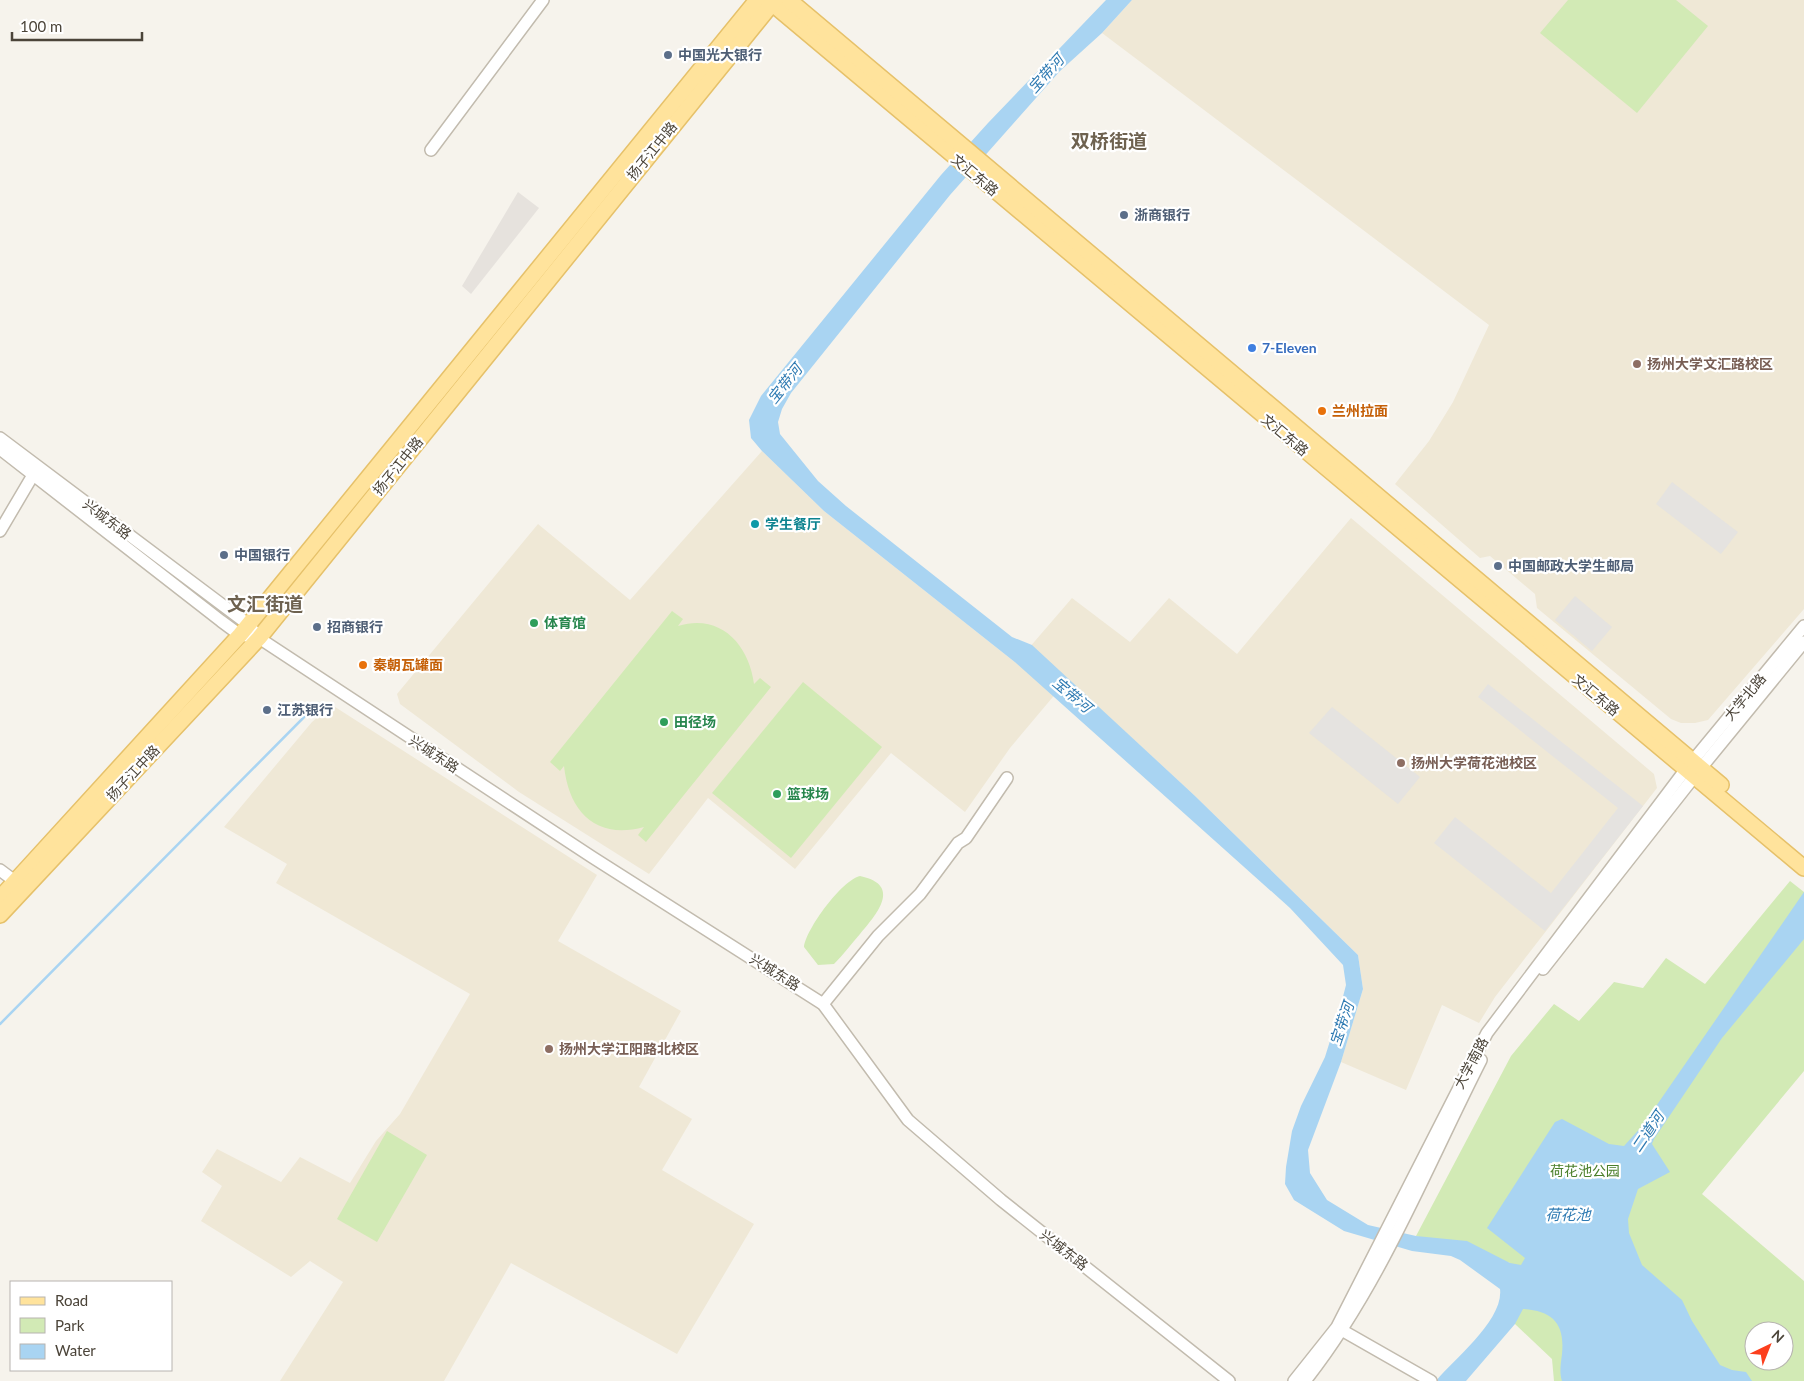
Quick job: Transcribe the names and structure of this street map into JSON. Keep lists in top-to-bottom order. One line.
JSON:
{"streets":{"main road":["扬子江中路","文汇东路"],"street":["兴城东路","大学北路","大学南路"]},"crossings":[["扬子江中路","文汇东路"],["扬子江中路","兴城东路"],["文汇东路","大学北路"],["文汇东路","大学南路"],["大学北路","大学南路"]],"districts":["双桥街道","文汇街道"],"water":["宝带河","二道河","荷花池"],"parks":["荷花池公园"],"places":["中国光大银行","浙商银行","7-Eleven","扬州大学文汇路校区","兰州拉面","学生餐厅","中国银行","中国邮政大学生邮局","体育馆","招商银行","秦朝瓦罐面","江苏银行","田径场","扬州大学荷花池校区","篮球场","扬州大学江阳路北校区"],"legend":["Road","Park","Water"],"scale_bar":"100 m","north":"top right"}
